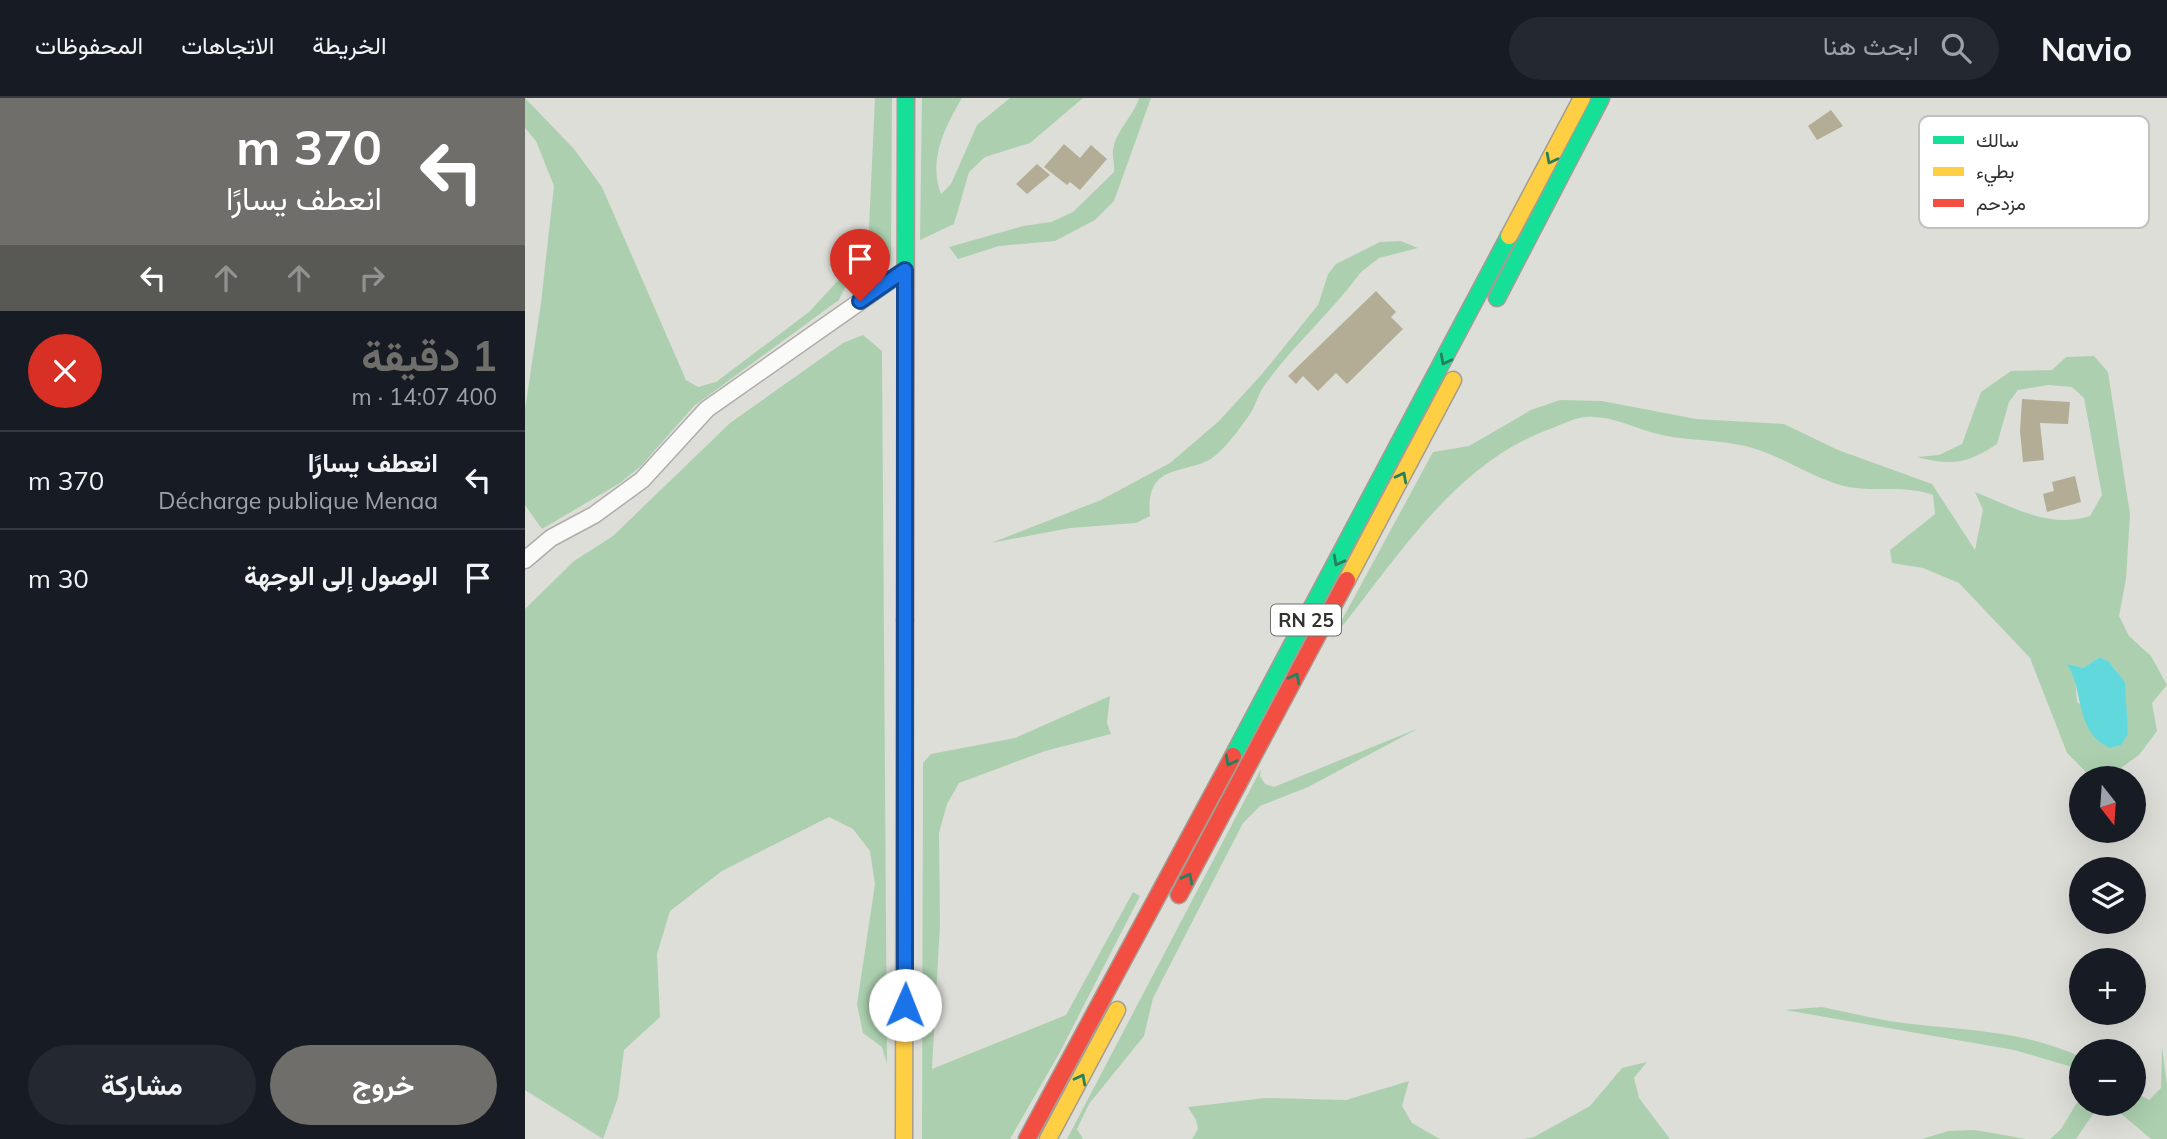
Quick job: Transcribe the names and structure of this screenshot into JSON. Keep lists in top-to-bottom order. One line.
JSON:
{"streets":{"main road":["RN 25"]},"legend":["سالك","بطيء","مزدحم"],"north":"bottom","page":{"header":"Navio","search":"ابحث هنا","nav":["الخريطة","الاتجاهات","المحفوظات"],"turn":["370 m","انعطف يسارًا"],"heading":["1 دقيقة","400 m · 14:07"],"list":[{"name":"انعطف يسارًا","note":"Décharge publique Menaa","value":"370 m"},{"name":"الوصول إلى الوجهة","value":"30 m"}],"map_buttons":["+","−"],"buttons":["خروج","مشاركة"]}}
